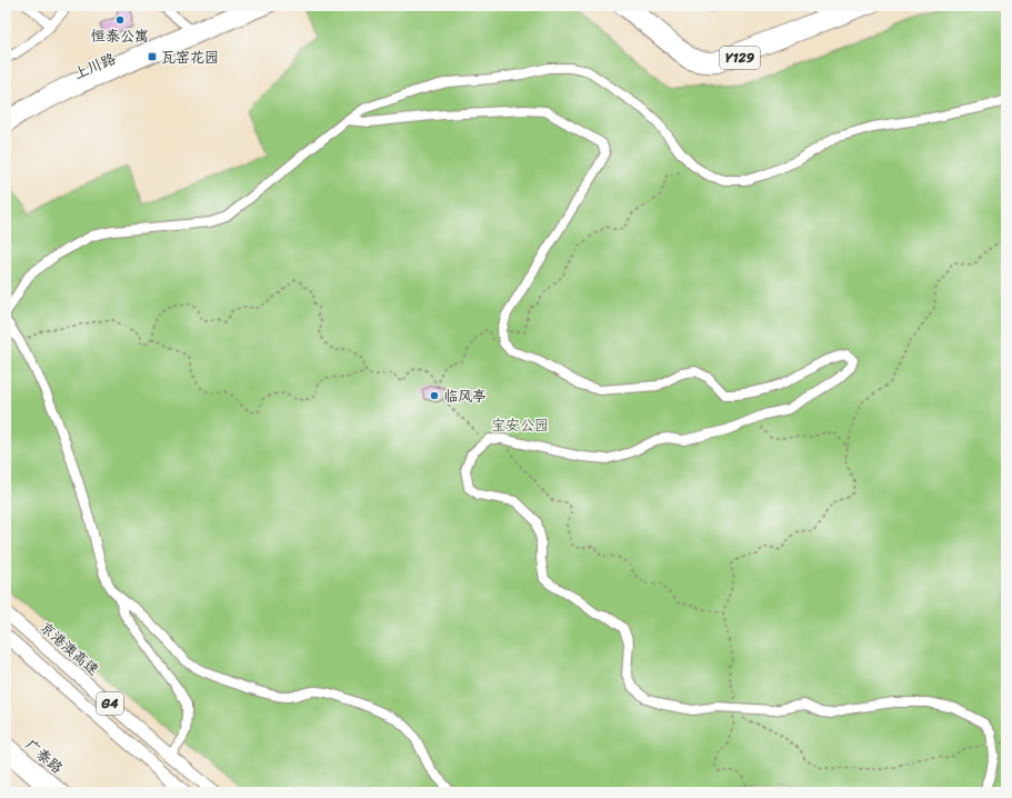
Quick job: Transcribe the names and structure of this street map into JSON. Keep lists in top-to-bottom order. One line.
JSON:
{"streets":{"highway":["京港澳高速","G4"],"main road":["Y129","上川路","广泰路"]},"parks":["宝安公园"],"places":{"other":["恒泰公寓","临风亭"],"transit":["瓦窑花园"]}}
